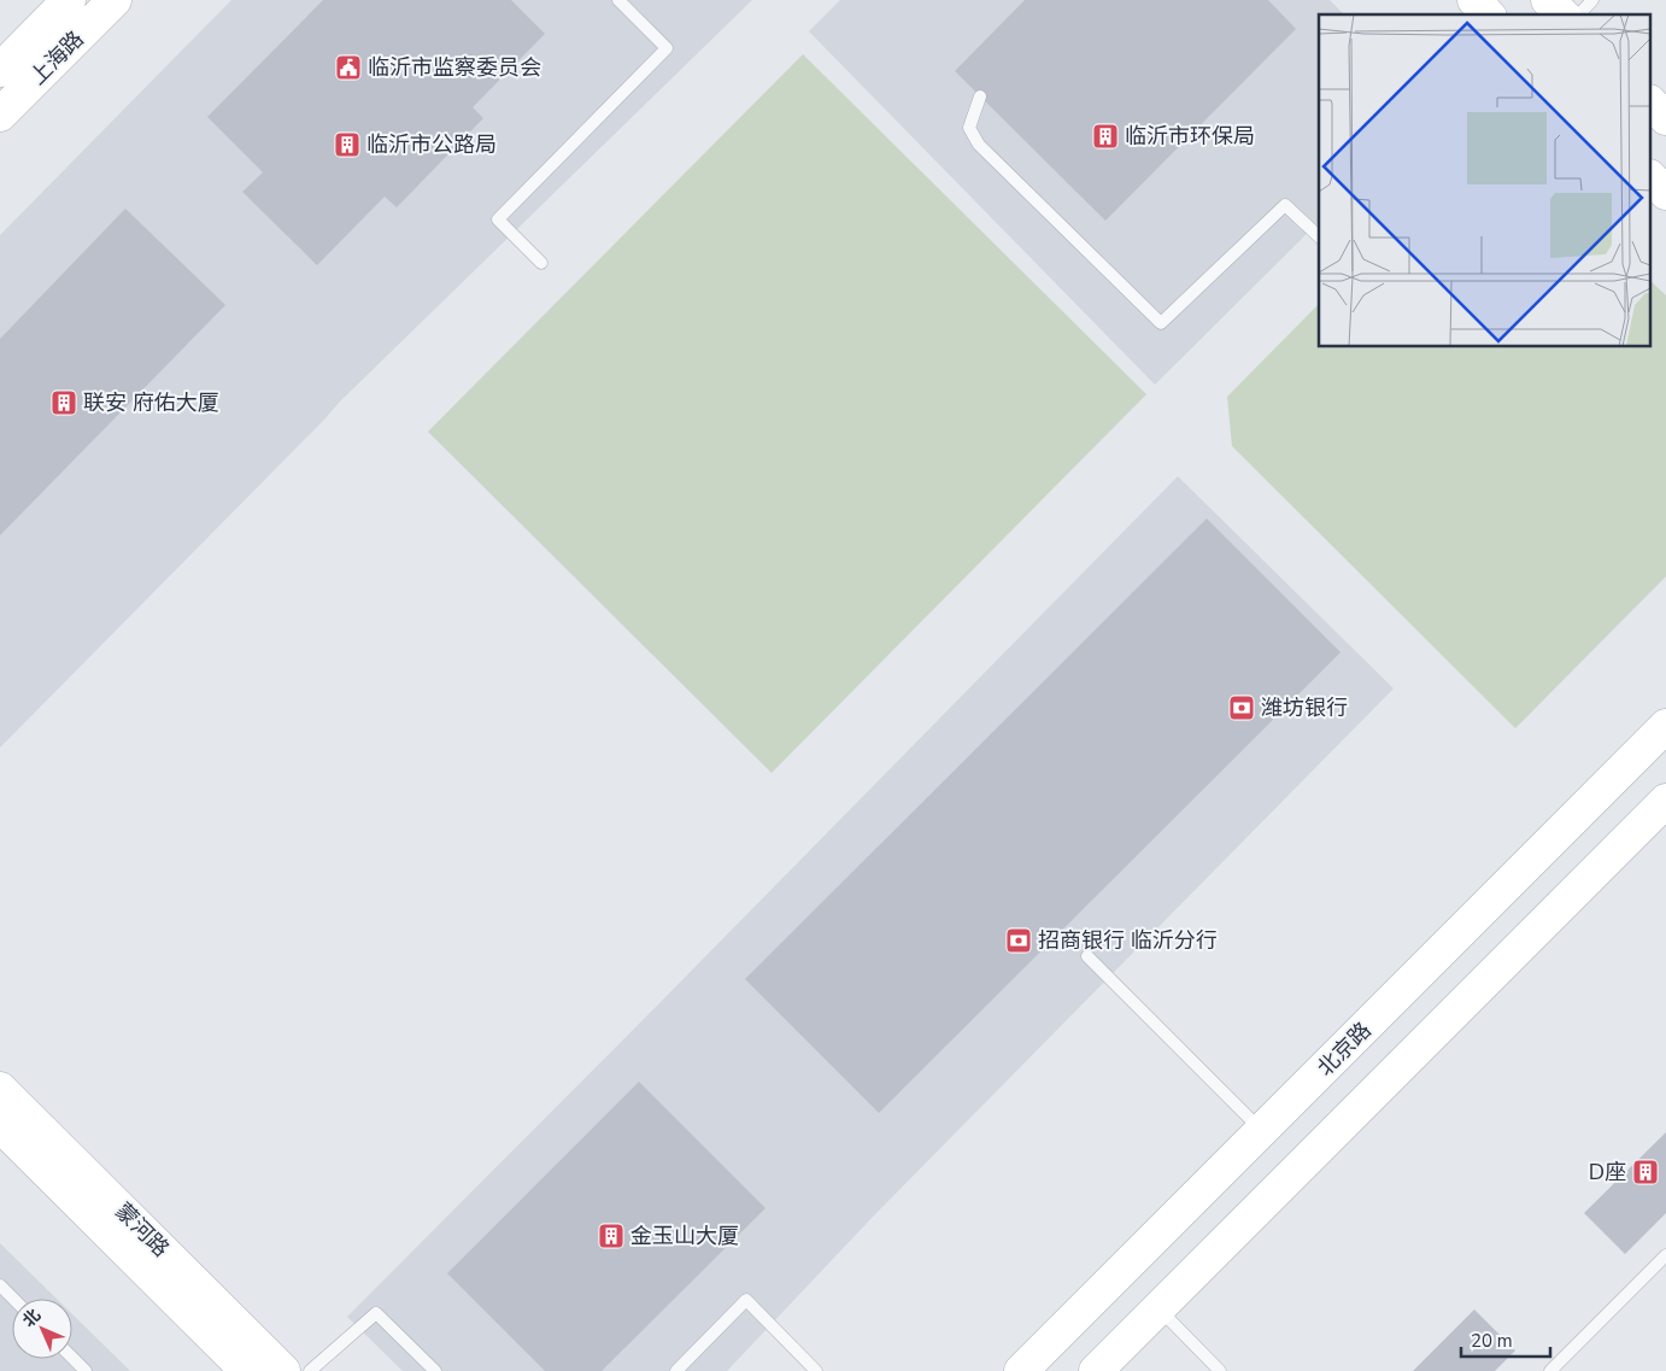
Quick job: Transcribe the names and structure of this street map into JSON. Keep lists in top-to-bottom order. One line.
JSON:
{"streets":{"main road":["上海路","北京路","蒙河路"]},"places":{"public building":["临沂市监察委员会"],"building":["临沂市环保局","临沂市公路局","联安 府佑大厦","D座","金玉山大厦"],"bank":["潍坊银行","招商银行 临沂分行"]},"scale_bar":"20 m","north":"top left"}
